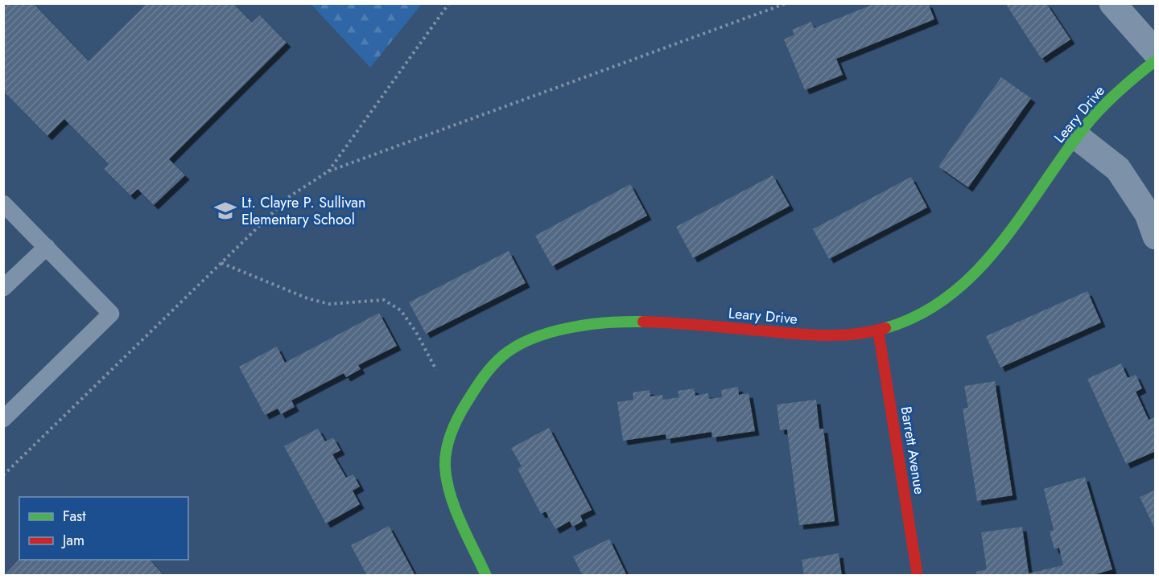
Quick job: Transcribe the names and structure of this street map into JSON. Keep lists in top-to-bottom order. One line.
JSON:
{"streets":{"street":["Leary Drive","Barrett Avenue"]},"crossings":[["Leary Drive","Barrett Avenue"]],"places":{"school or university":["Lt. Clayre P. Sullivan Elementary School"]},"legend":["Fast","Jam"]}
